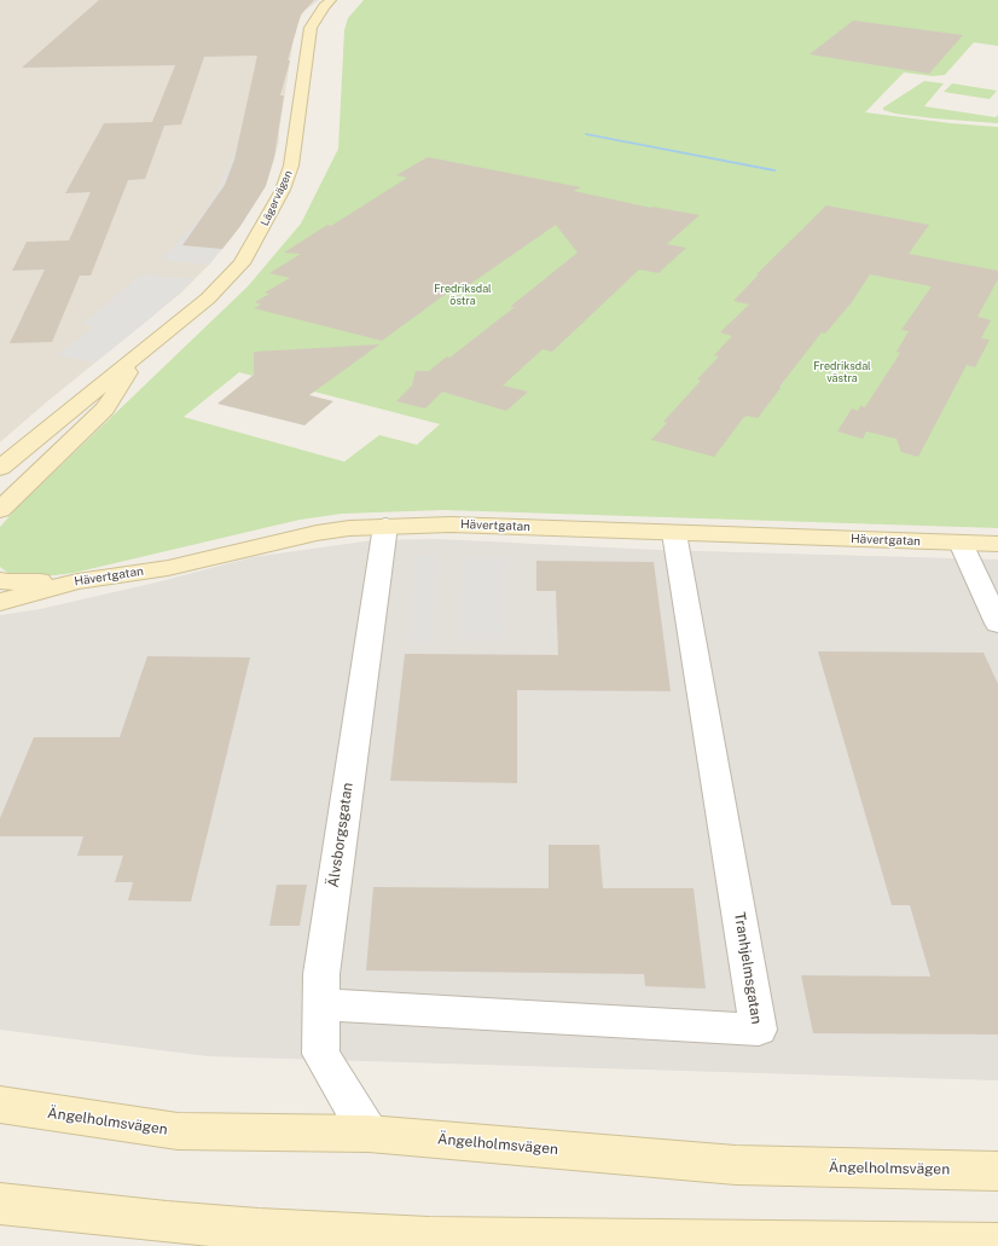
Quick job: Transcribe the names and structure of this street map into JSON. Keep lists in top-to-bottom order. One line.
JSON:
{"streets":{"street":["Lägervägen","Hävertgatan","Älvsborgsgatan","Tranhjelmsgatan","Ängelholmsvägen"]},"crossings":[["Hävertgatan","Älvsborgsgatan"],["Hävertgatan","Tranhjelmsgatan"],["Älvsborgsgatan","Tranhjelmsgatan"],["Älvsborgsgatan","Ängelholmsvägen"]],"parks":["Fredriksdal östra","Fredriksdal västra"]}
